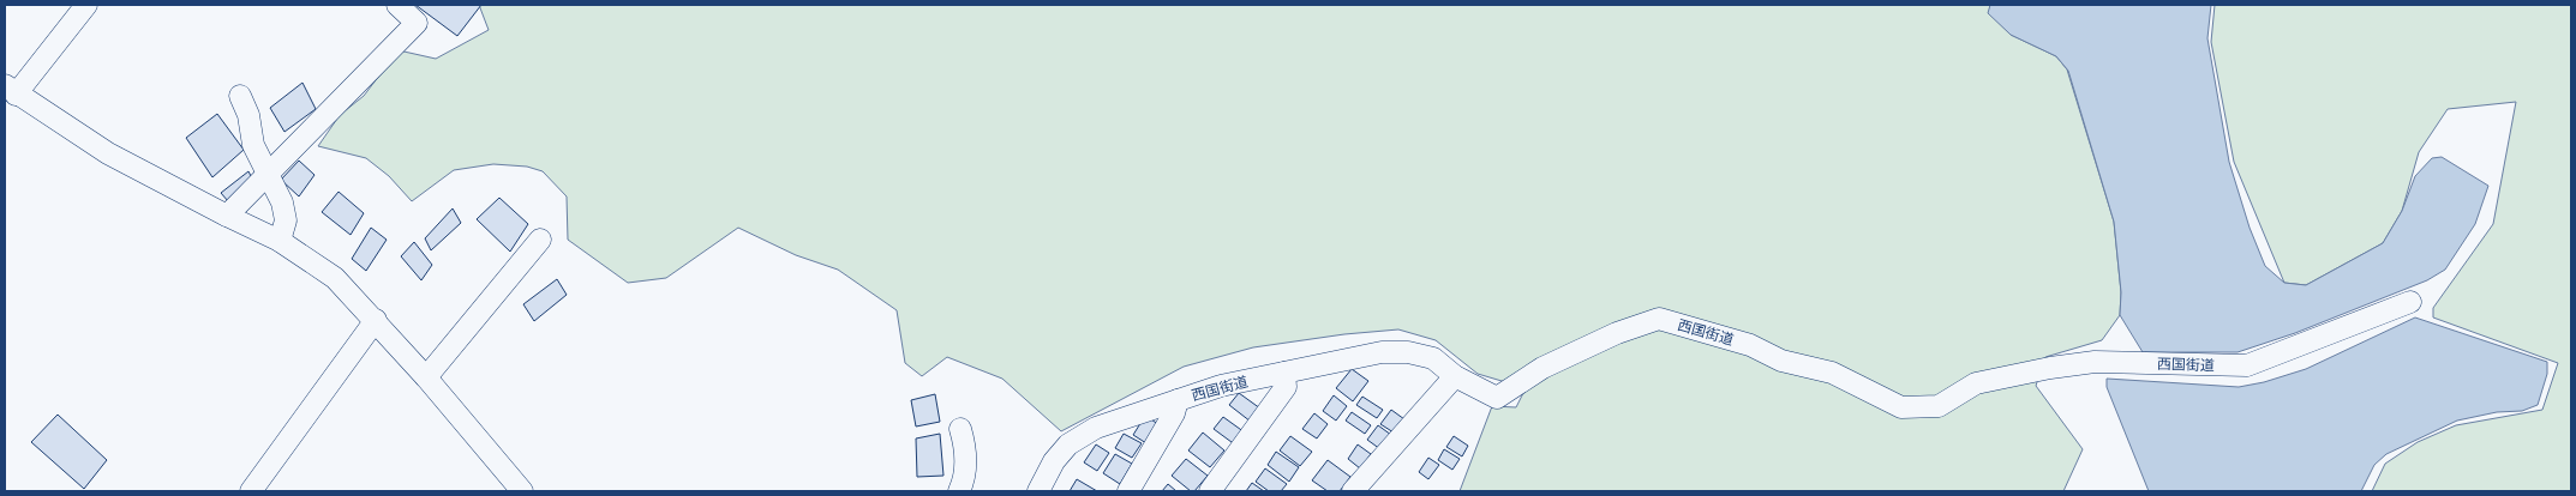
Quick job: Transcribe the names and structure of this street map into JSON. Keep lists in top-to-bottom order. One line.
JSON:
{"streets":{"street":["西国街道"]}}
